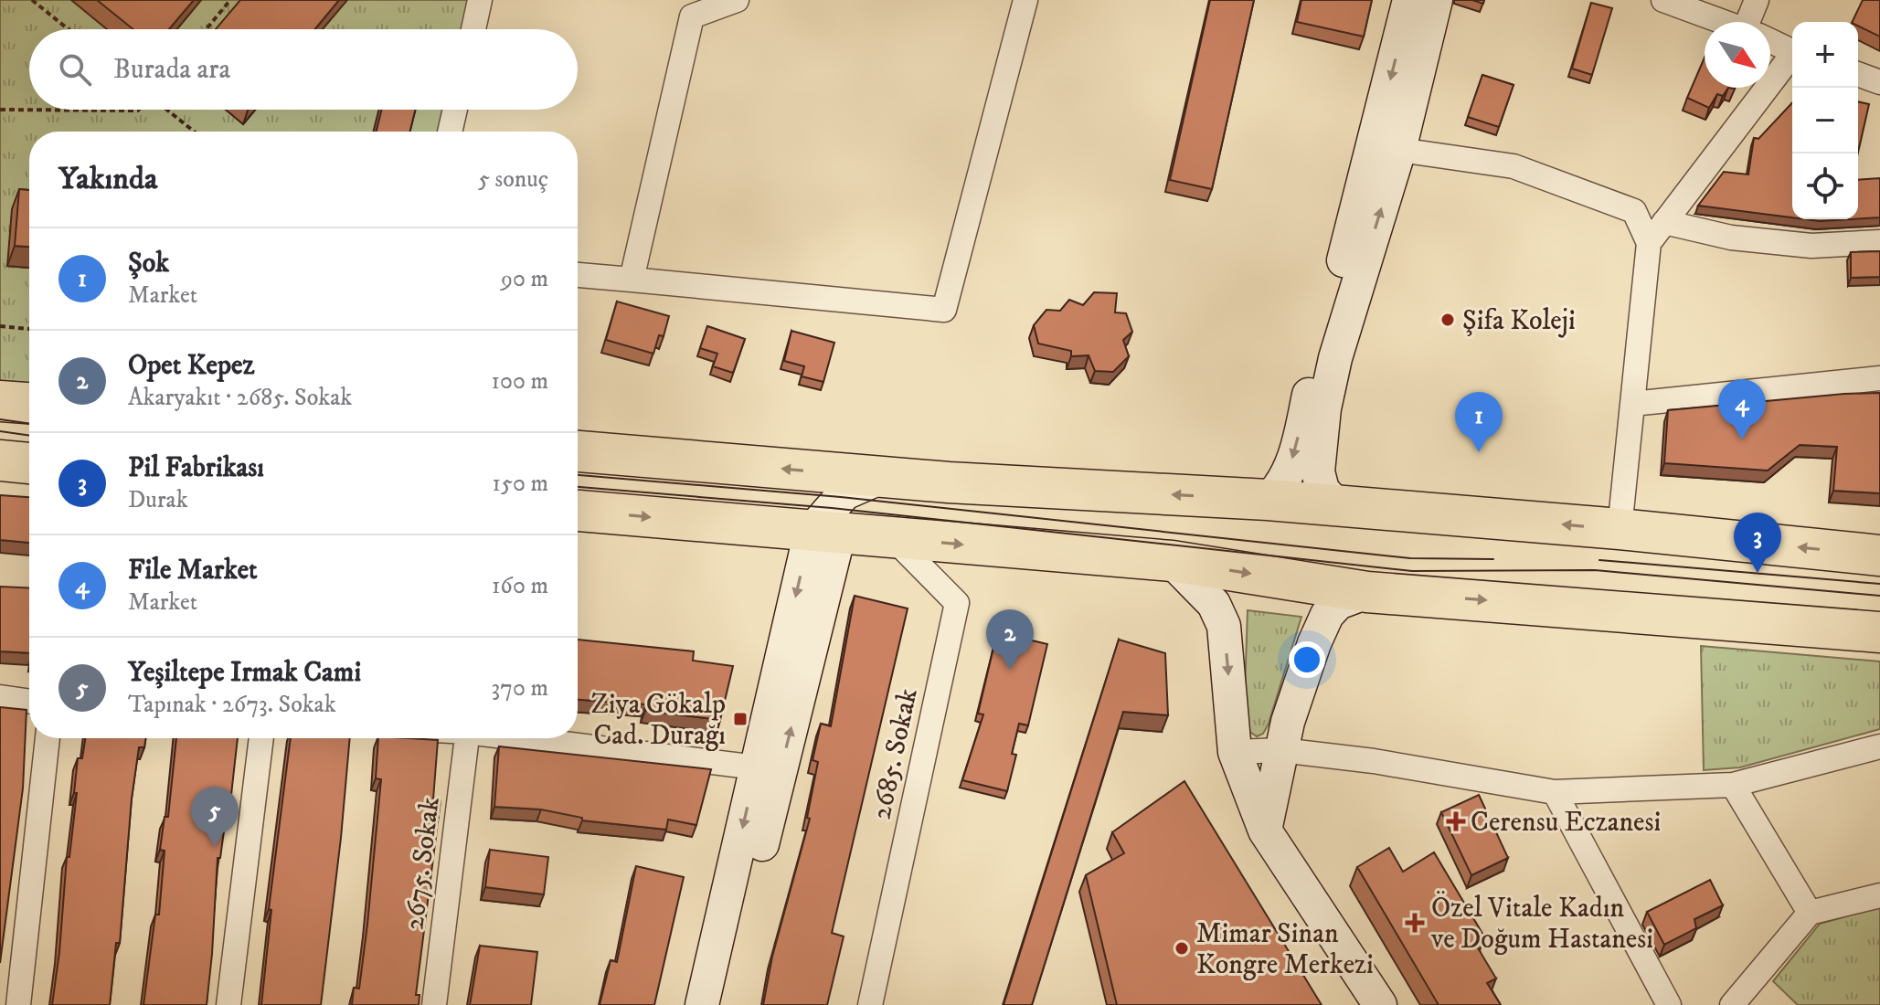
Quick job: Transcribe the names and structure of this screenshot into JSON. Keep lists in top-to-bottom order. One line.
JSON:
{"streets":{"street":["2685. Sokak","2675. Sokak"]},"places":{"other":["Şifa Koleji","Mimar Sinan Kongre Merkezi"],"transit":["Ziya Gökalp Cad. Durağı"],"health":["Cerensu Eczanesi","Özel Vitale Kadın ve Doğum Hastanesi"]},"north":"bottom right","page":{"map_buttons":["+","−"],"search":"Burada ara","heading":["Yakında","5 sonuç"],"list":[{"mark":"1","name":"Şok","note":"Market","value":"90 m"},{"mark":"2","name":"Opet Kepez","note":"Akaryakıt · 2685. Sokak","value":"100 m"},{"mark":"3","name":"Pil Fabrikası","note":"Durak","value":"150 m"},{"mark":"4","name":"File Market","note":"Market","value":"160 m"},{"mark":"5","name":"Yeşiltepe Irmak Cami","note":"Tapınak · 2673. Sokak","value":"370 m"}],"pins":["4","1","3","2","5"]}}
